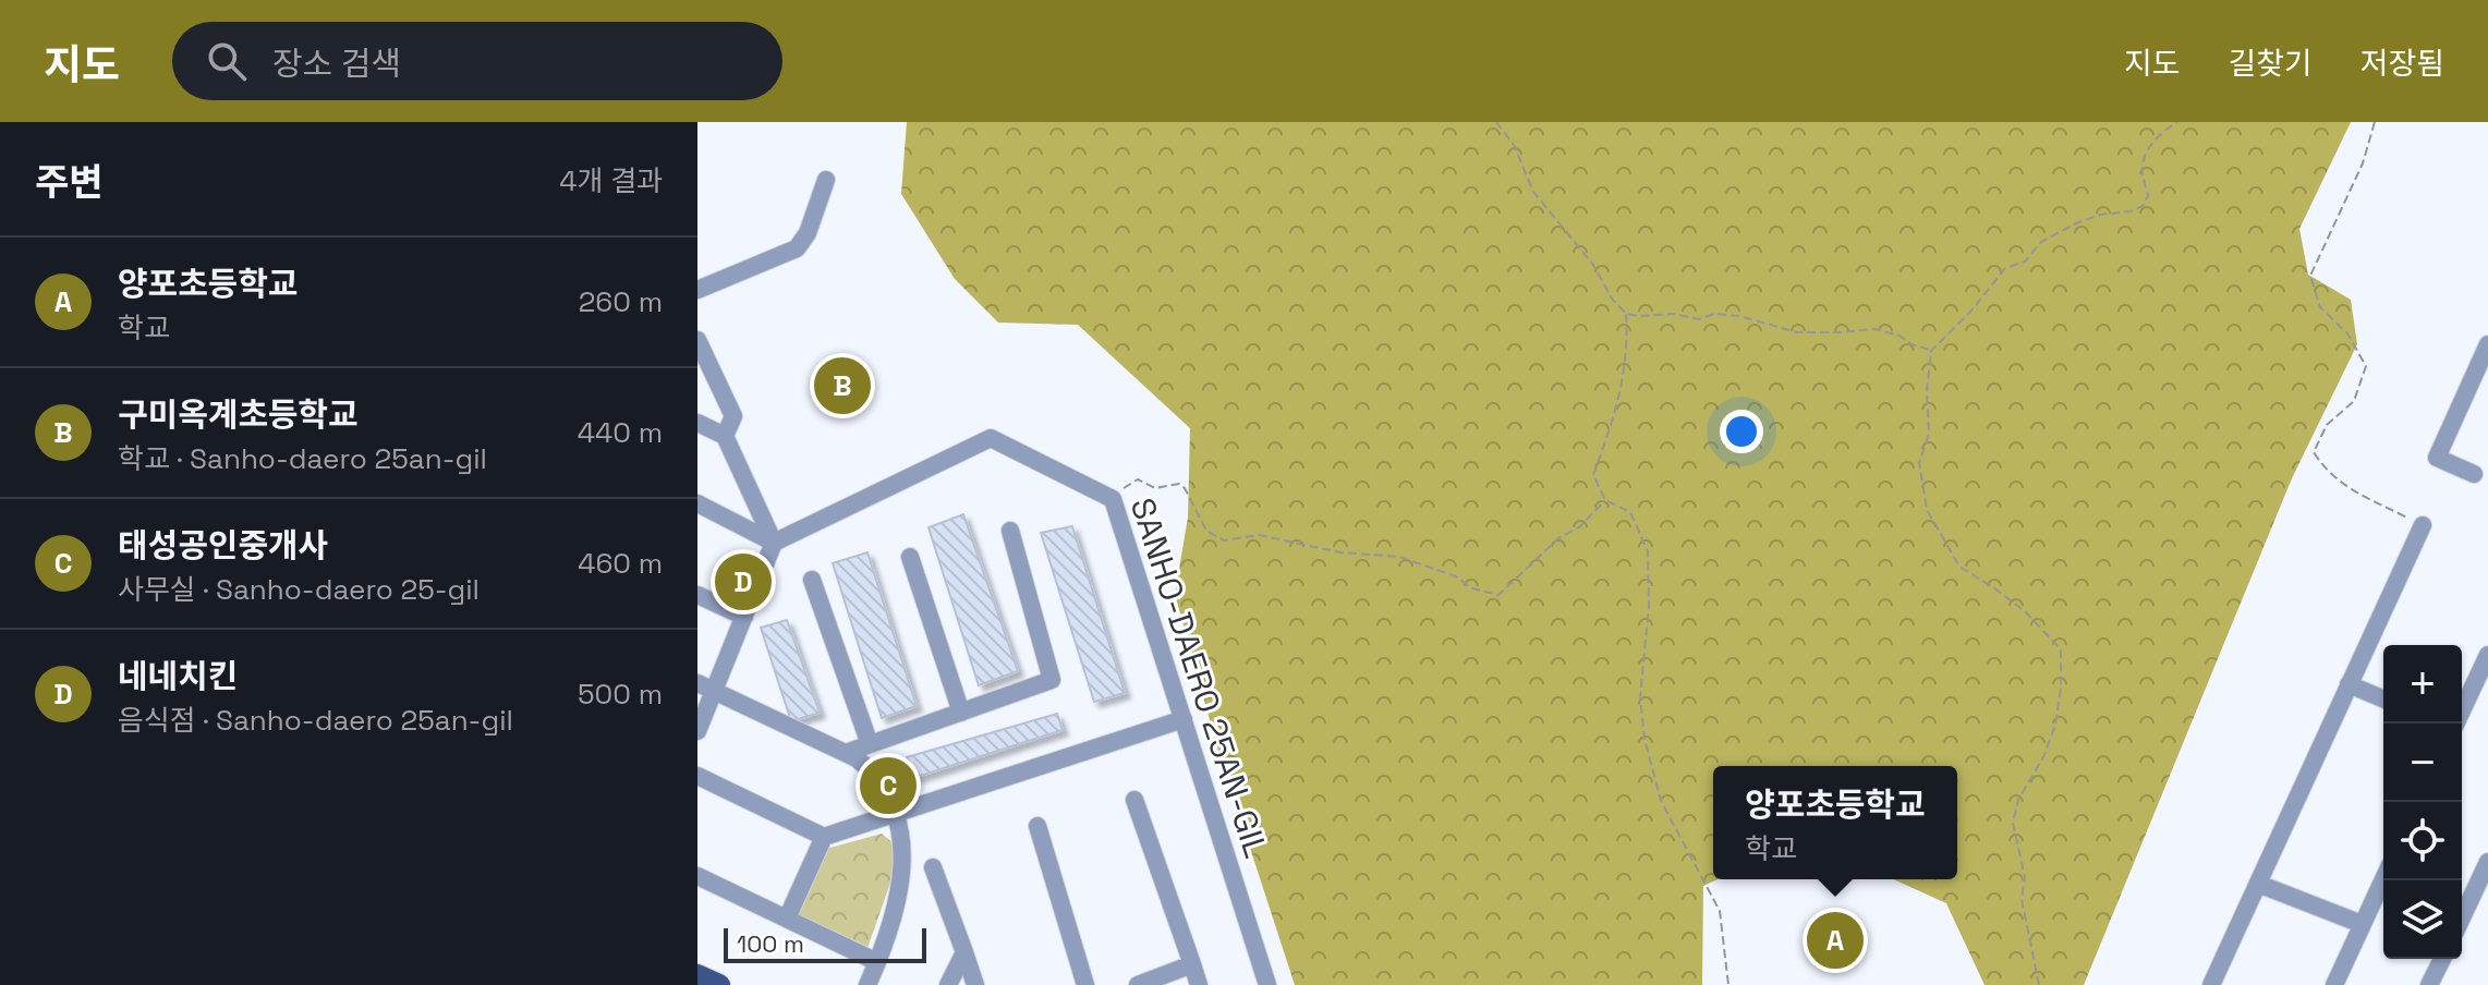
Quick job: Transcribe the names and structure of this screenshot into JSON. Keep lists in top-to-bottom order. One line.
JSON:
{"streets":{"street":["SANHO-DAERO 25AN-GIL"]},"scale_bar":"100 m","page":{"header":"지도","search":"장소 검색","nav":["지도","길찾기","저장됨"],"heading":["주변","4개 결과"],"list":[{"mark":"A","name":"양포초등학교","note":"학교","value":"260 m"},{"mark":"B","name":"구미옥계초등학교","note":"학교 · Sanho-daero 25an-gil","value":"440 m"},{"mark":"C","name":"태성공인중개사","note":"사무실 · Sanho-daero 25-gil","value":"460 m"},{"mark":"D","name":"네네치킨","note":"음식점 · Sanho-daero 25an-gil","value":"500 m"}],"pins":["B","D","C","A"],"map_buttons":["+","−"],"popup":["양포초등학교","학교"],"scale":"100 m"}}
